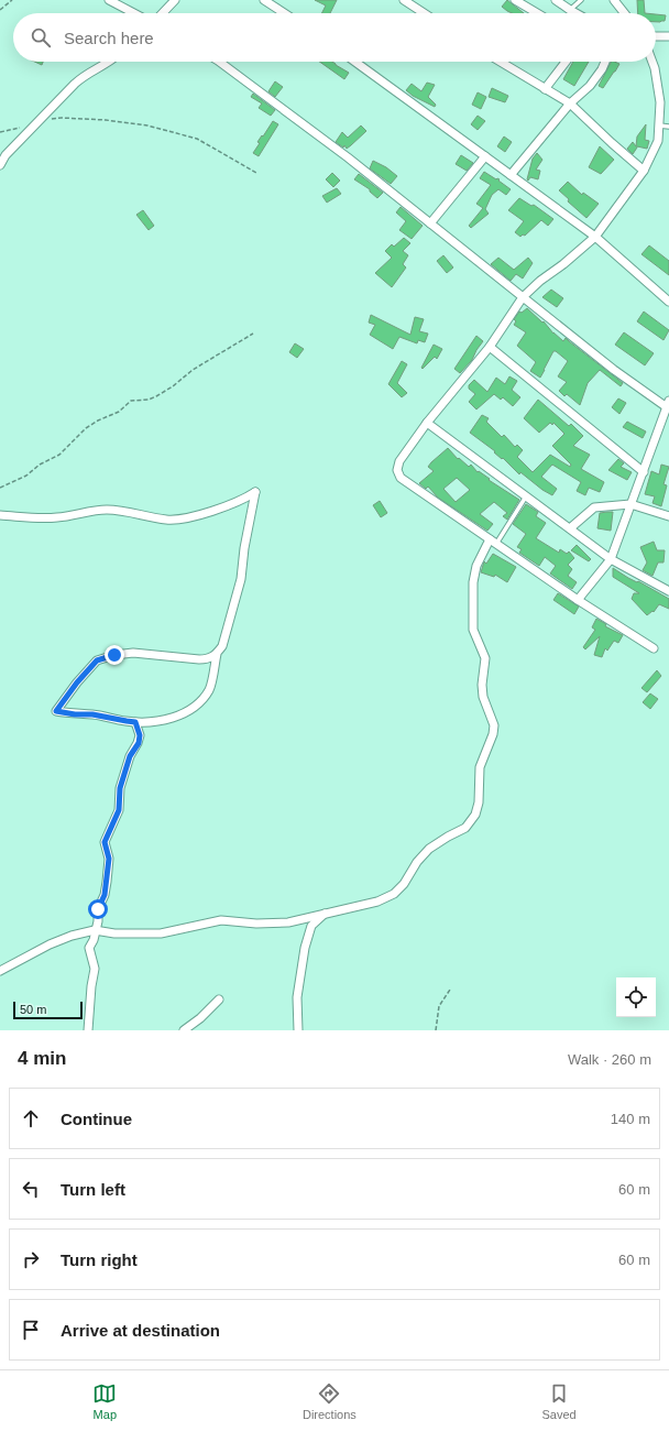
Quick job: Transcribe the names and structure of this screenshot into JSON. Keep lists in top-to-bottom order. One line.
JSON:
{"scale_bar":"50 m","page":{"search":"Search here","scale":"50 m","heading":["4 min","Walk · 260 m"],"list":[["Continue","140 m"],["Turn left","60 m"],["Turn right","60 m"],"Arrive at destination"],"nav":["Map","Directions","Saved"]}}
